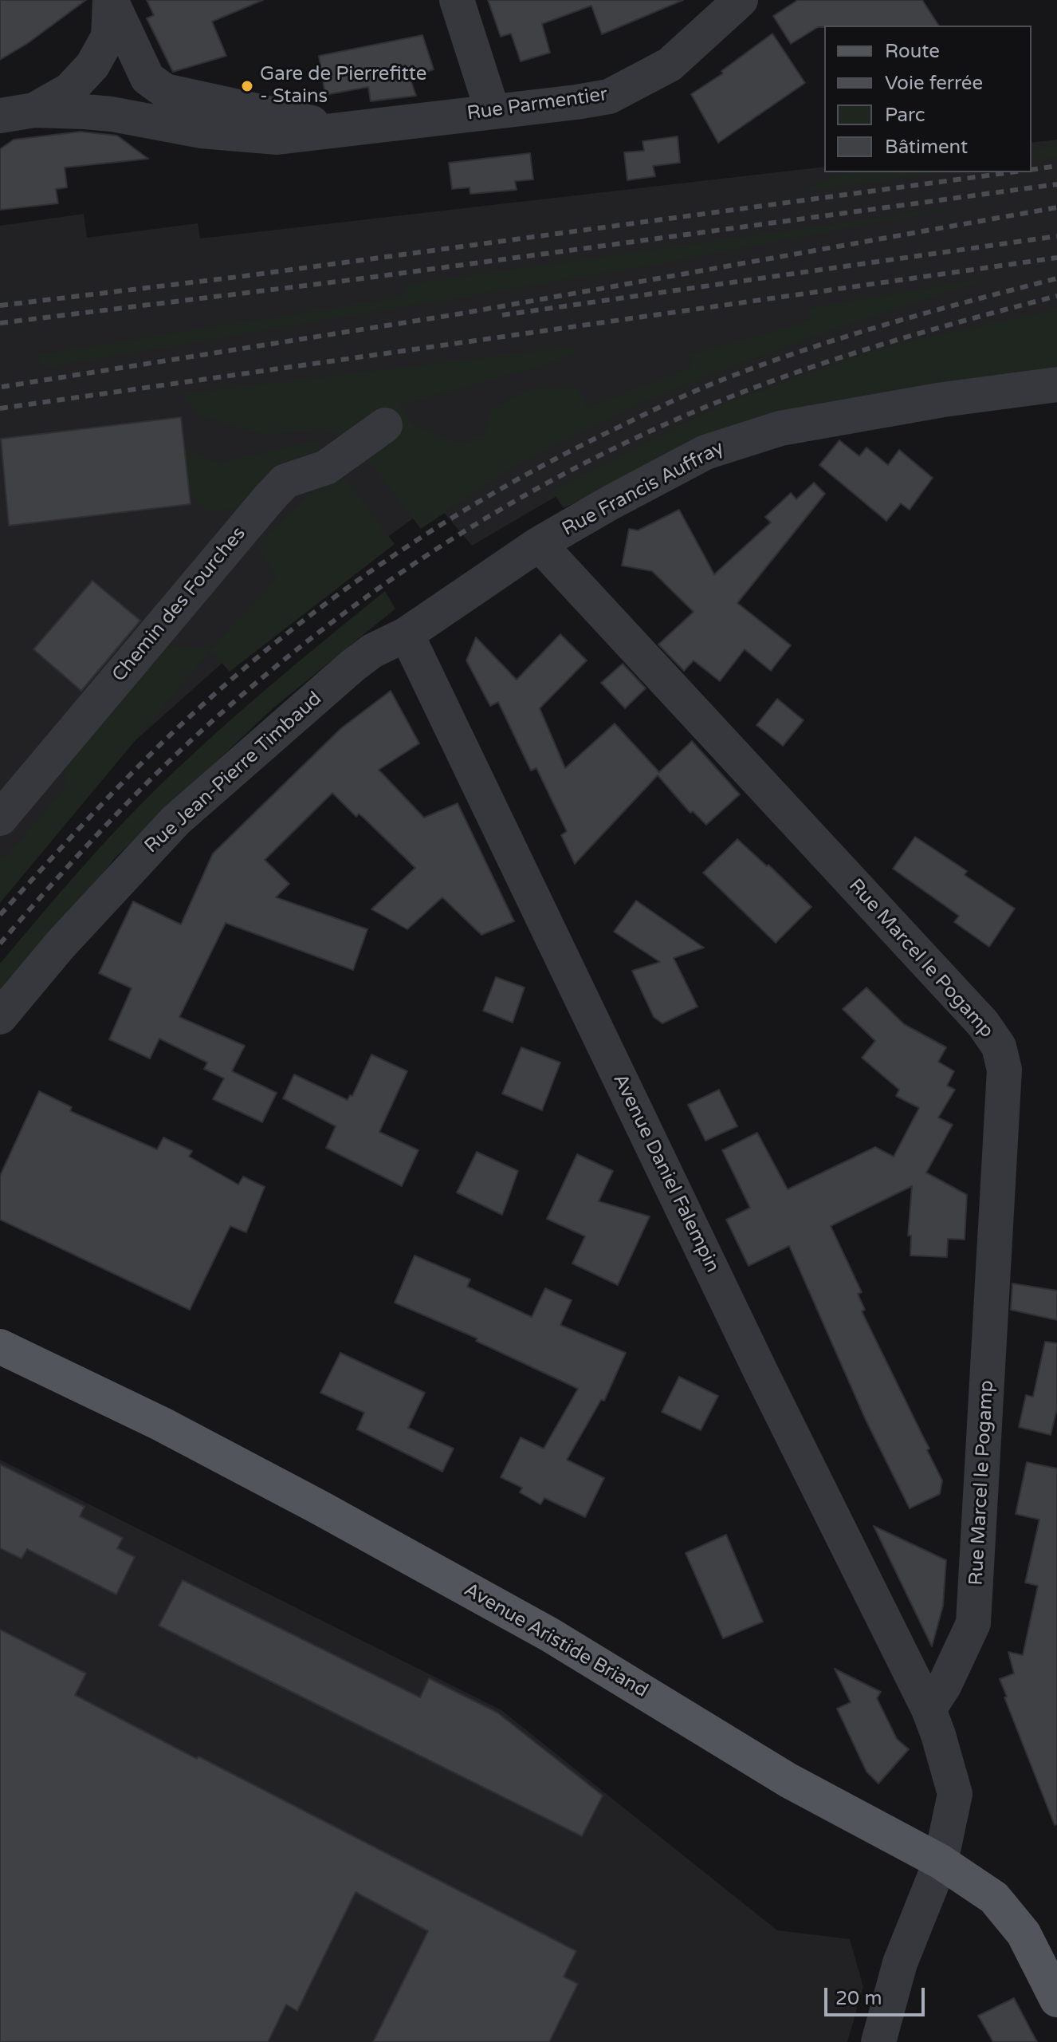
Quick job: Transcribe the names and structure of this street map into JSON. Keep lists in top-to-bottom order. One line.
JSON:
{"streets":{"main road":["Avenue Aristide Briand"],"street":["Rue Parmentier","Rue Francis Auffray","Chemin des Fourches","Rue Jean-Pierre Timbaud","Rue Marcel le Pogamp","Avenue Daniel Falempin"]},"crossings":[["Rue Francis Auffray","Rue Jean-Pierre Timbaud"],["Rue Francis Auffray","Rue Marcel le Pogamp"],["Rue Francis Auffray","Avenue Daniel Falempin"],["Rue Jean-Pierre Timbaud","Avenue Daniel Falempin"],["Rue Marcel le Pogamp","Avenue Daniel Falempin"],["Avenue Daniel Falempin","Avenue Aristide Briand"]],"places":["Gare de Pierrefitte - Stains"],"legend":["Route","Voie ferrée","Parc","Bâtiment"],"scale_bar":"20 m"}
